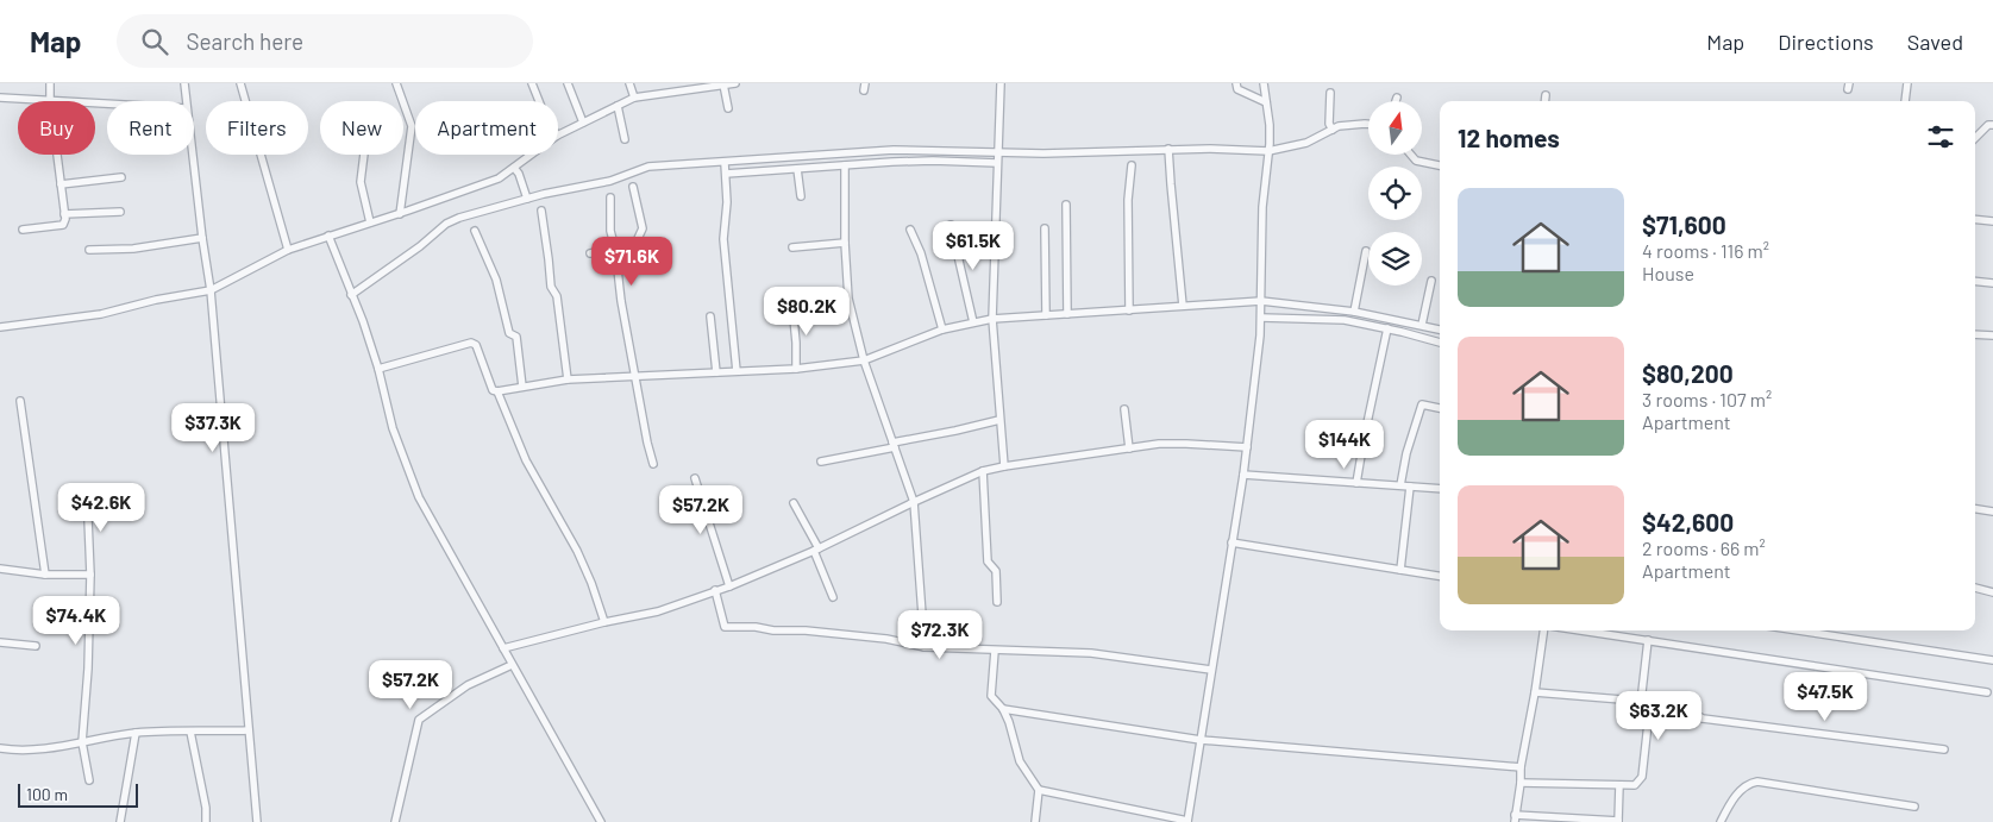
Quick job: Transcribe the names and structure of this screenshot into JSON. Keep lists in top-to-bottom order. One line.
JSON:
{"scale_bar":"100 m","north":"top","page":{"header":"Map","search":"Search here","nav":["Map","Directions","Saved"],"chip":["Buy","Rent","Filters","New","Apartment"],"heading":"12 homes","list":[{"name":"$71,600","note":"4 rooms · 116 m² · House"},{"name":"$80,200","note":"3 rooms · 107 m² · Apartment"},{"name":"$42,600","note":"2 rooms · 66 m² · Apartment"}],"price":["$61.5K","$71.6K","$80.2K","$37.3K","$144K","$42.6K","$57.2K","$74.4K","$72.3K","$57.2K","$47.5K","$63.2K"],"scale":"100 m"}}
